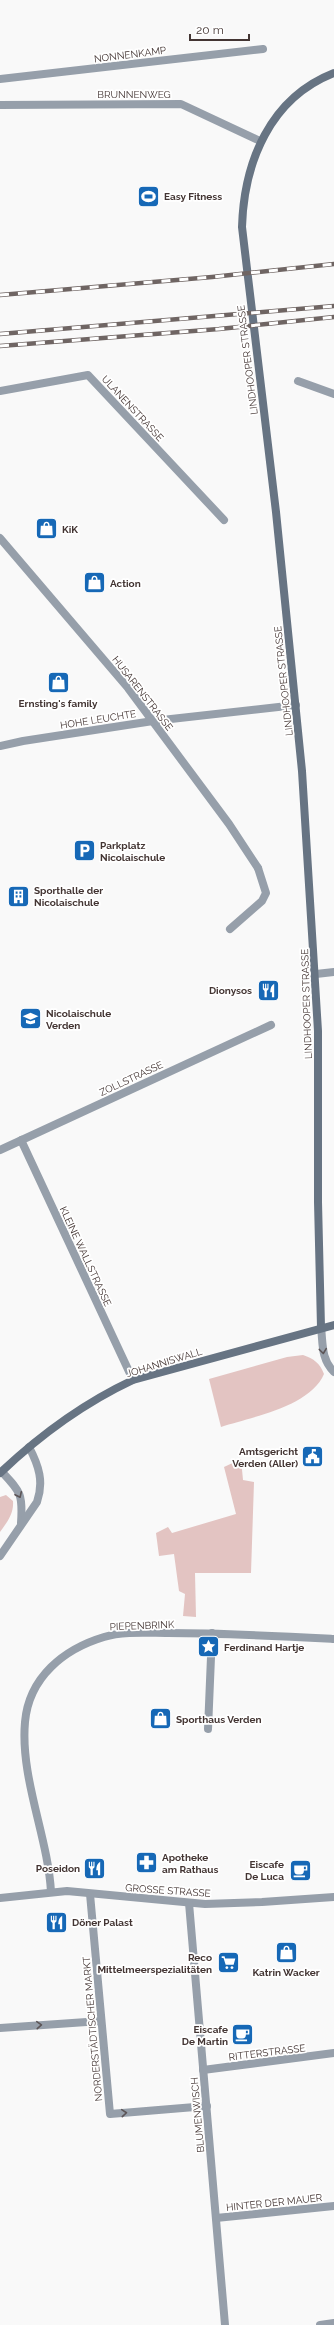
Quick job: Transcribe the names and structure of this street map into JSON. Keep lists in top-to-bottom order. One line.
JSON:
{"streets":{"main road":["LINDHOOPER STRASSE","JOHANNISWALL"],"street":["NONNENKAMP","BRUNNENWEG","ULANENSTRASSE","HUSARENSTRASSE","HOHE LEUCHTE","ZOLLSTRASSE","KLEINE WALLSTRASSE","PIEPENBRINK","GROSSE STRASSE","NORDERSTÄDTISCHER MARKT","RITTERSTRASSE","BLUMENWISCH","HINTER DER MAUER"]},"crossings":[["BRUNNENWEG","LINDHOOPER STRASSE"],["LINDHOOPER STRASSE","HOHE LEUCHTE"],["LINDHOOPER STRASSE","JOHANNISWALL"],["HUSARENSTRASSE","HOHE LEUCHTE"],["ZOLLSTRASSE","KLEINE WALLSTRASSE"],["KLEINE WALLSTRASSE","JOHANNISWALL"],["PIEPENBRINK","GROSSE STRASSE"],["GROSSE STRASSE","NORDERSTÄDTISCHER MARKT"],["GROSSE STRASSE","BLUMENWISCH"],["NORDERSTÄDTISCHER MARKT","BLUMENWISCH"],["RITTERSTRASSE","BLUMENWISCH"],["BLUMENWISCH","HINTER DER MAUER"]],"places":{"sports":["Easy Fitness"],"shop":["KiK","Action","Ernsting's family","Sporthaus Verden","Katrin Wacker"],"parking":["Parkplatz Nicolaischule"],"building":["Sporthalle der Nicolaischule"],"restaurant":["Dionysos","Poseidon","Döner Palast"],"school or university":["Nicolaischule Verden"],"public building":["Amtsgericht Verden (Aller)"],"place":["Ferdinand Hartje"],"pharmacy":["Apotheke am Rathaus"],"cafe":["Eiscafe De Luca","Eiscafe De Martin"],"supermarket":["Reco Mittelmeerspezialitäten"]},"scale_bar":"20 m"}
